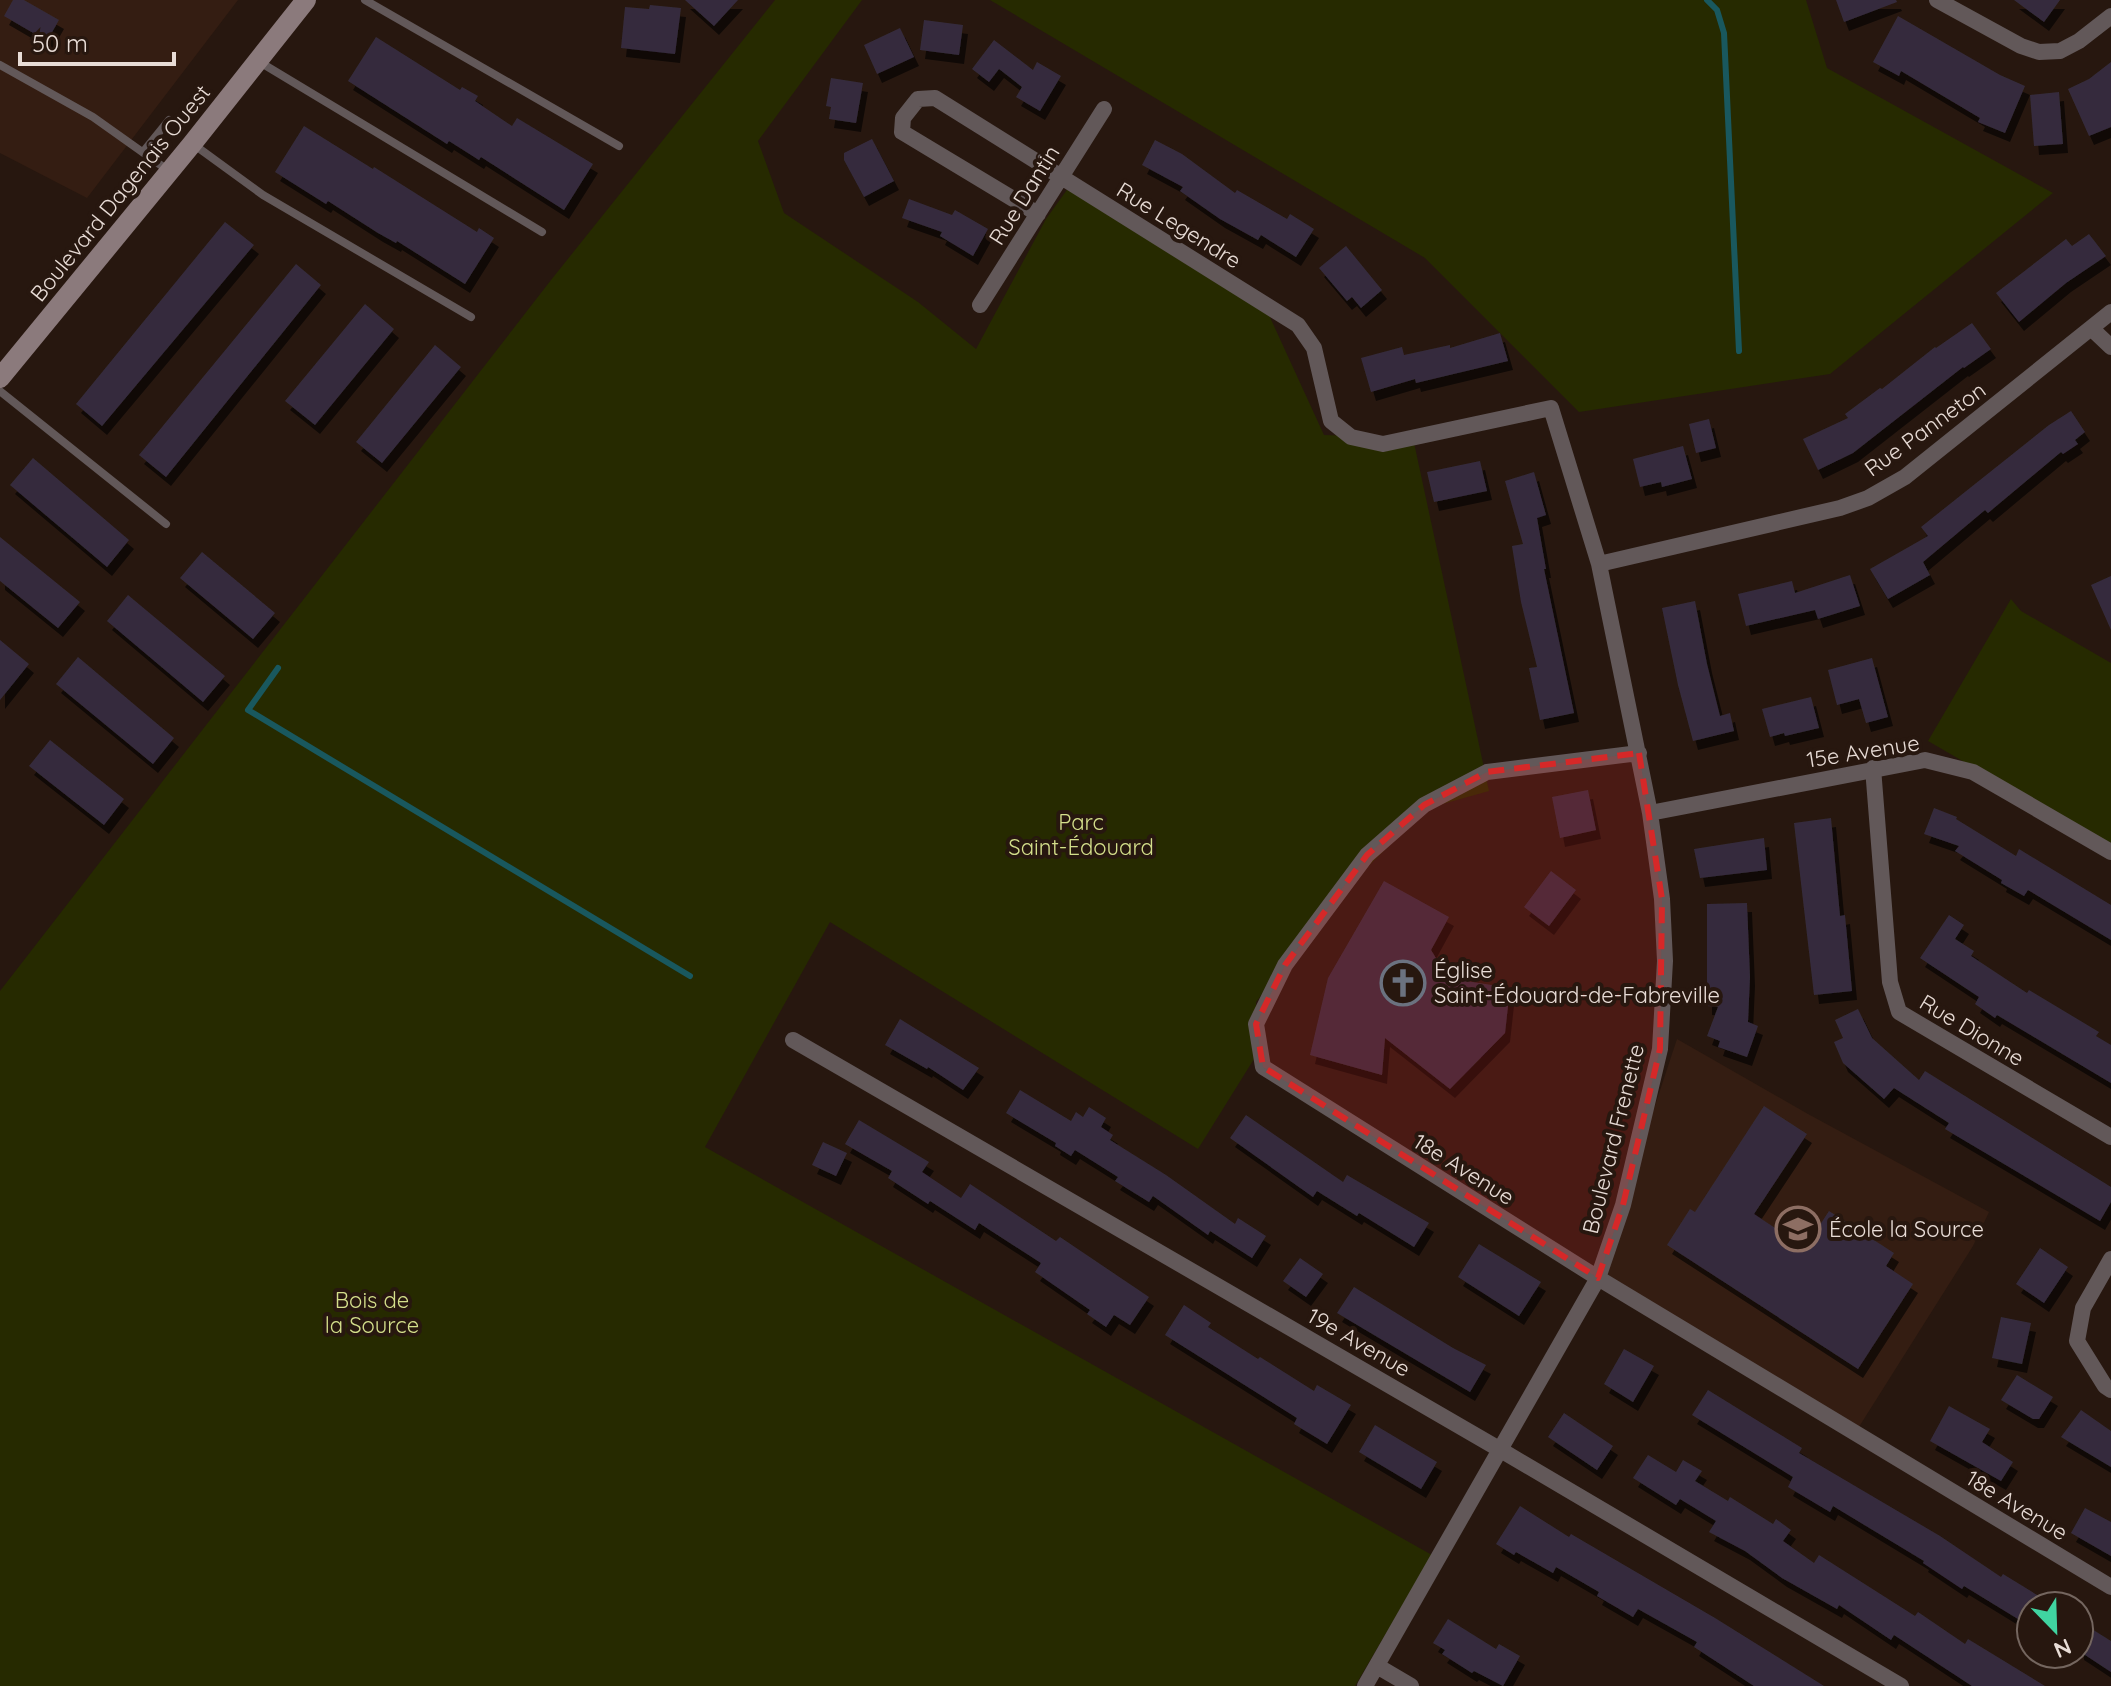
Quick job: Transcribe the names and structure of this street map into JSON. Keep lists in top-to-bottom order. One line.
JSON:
{"streets":{"main road":["Boulevard Dagenais Ouest"],"street":["Rue Dantin","Rue Legendre","Rue Panneton","15e Avenue","Rue Dionne","Boulevard Frenette","18e Avenue","19e Avenue"]},"crossings":[["Rue Dantin","Rue Legendre"],["Rue Legendre","Boulevard Frenette"],["Rue Panneton","Boulevard Frenette"],["15e Avenue","Rue Dionne"],["15e Avenue","Boulevard Frenette"],["Boulevard Frenette","18e Avenue"],["Boulevard Frenette","19e Avenue"]],"parks":["Parc Saint-Édouard","Bois de la Source"],"places":{"church":["Église Saint-Édouard-de-Fabreville"],"school or university":["École la Source"]},"scale_bar":"50 m","north":"bottom right"}
